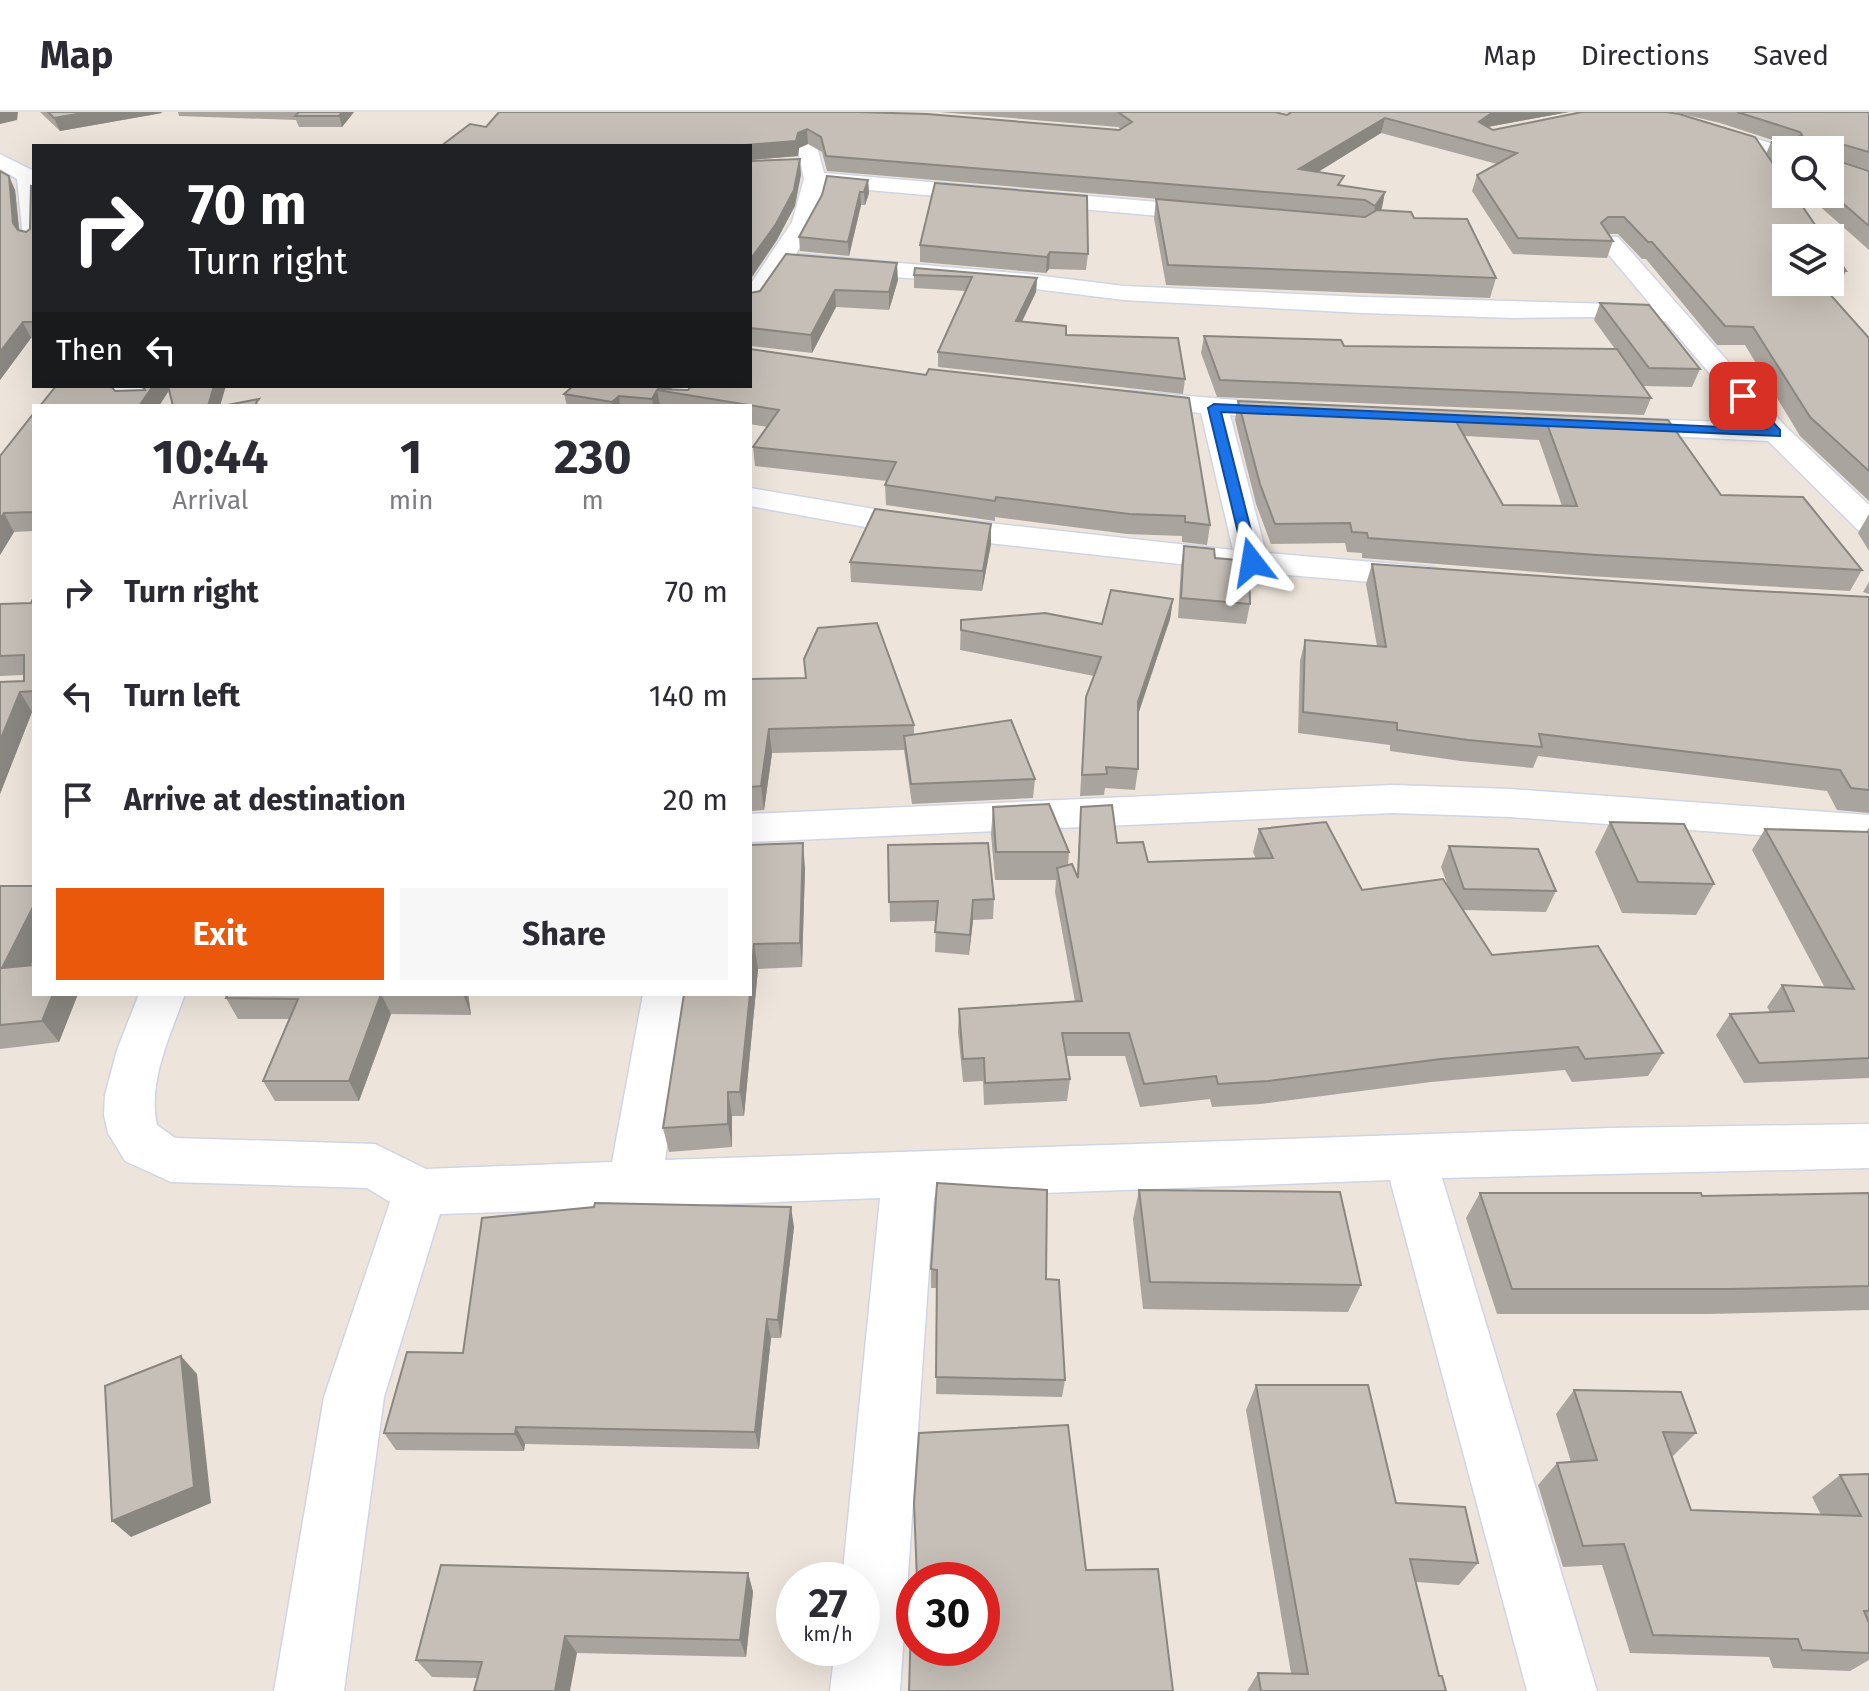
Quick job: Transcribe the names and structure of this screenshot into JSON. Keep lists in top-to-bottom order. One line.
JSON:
{"page":{"header":"Map","nav":["Map","Directions","Saved"],"turn":["70 m","Turn right"],"then":"Then","eta":["10:44","Arrival","1","min","230","m"],"list":[{"name":"Turn right","value":"70 m"},{"name":"Turn left","value":"140 m"},{"name":"Arrive at destination","value":"20 m"}],"buttons":["Exit","Share"],"speed":"27 km/h","limit":"30"}}
